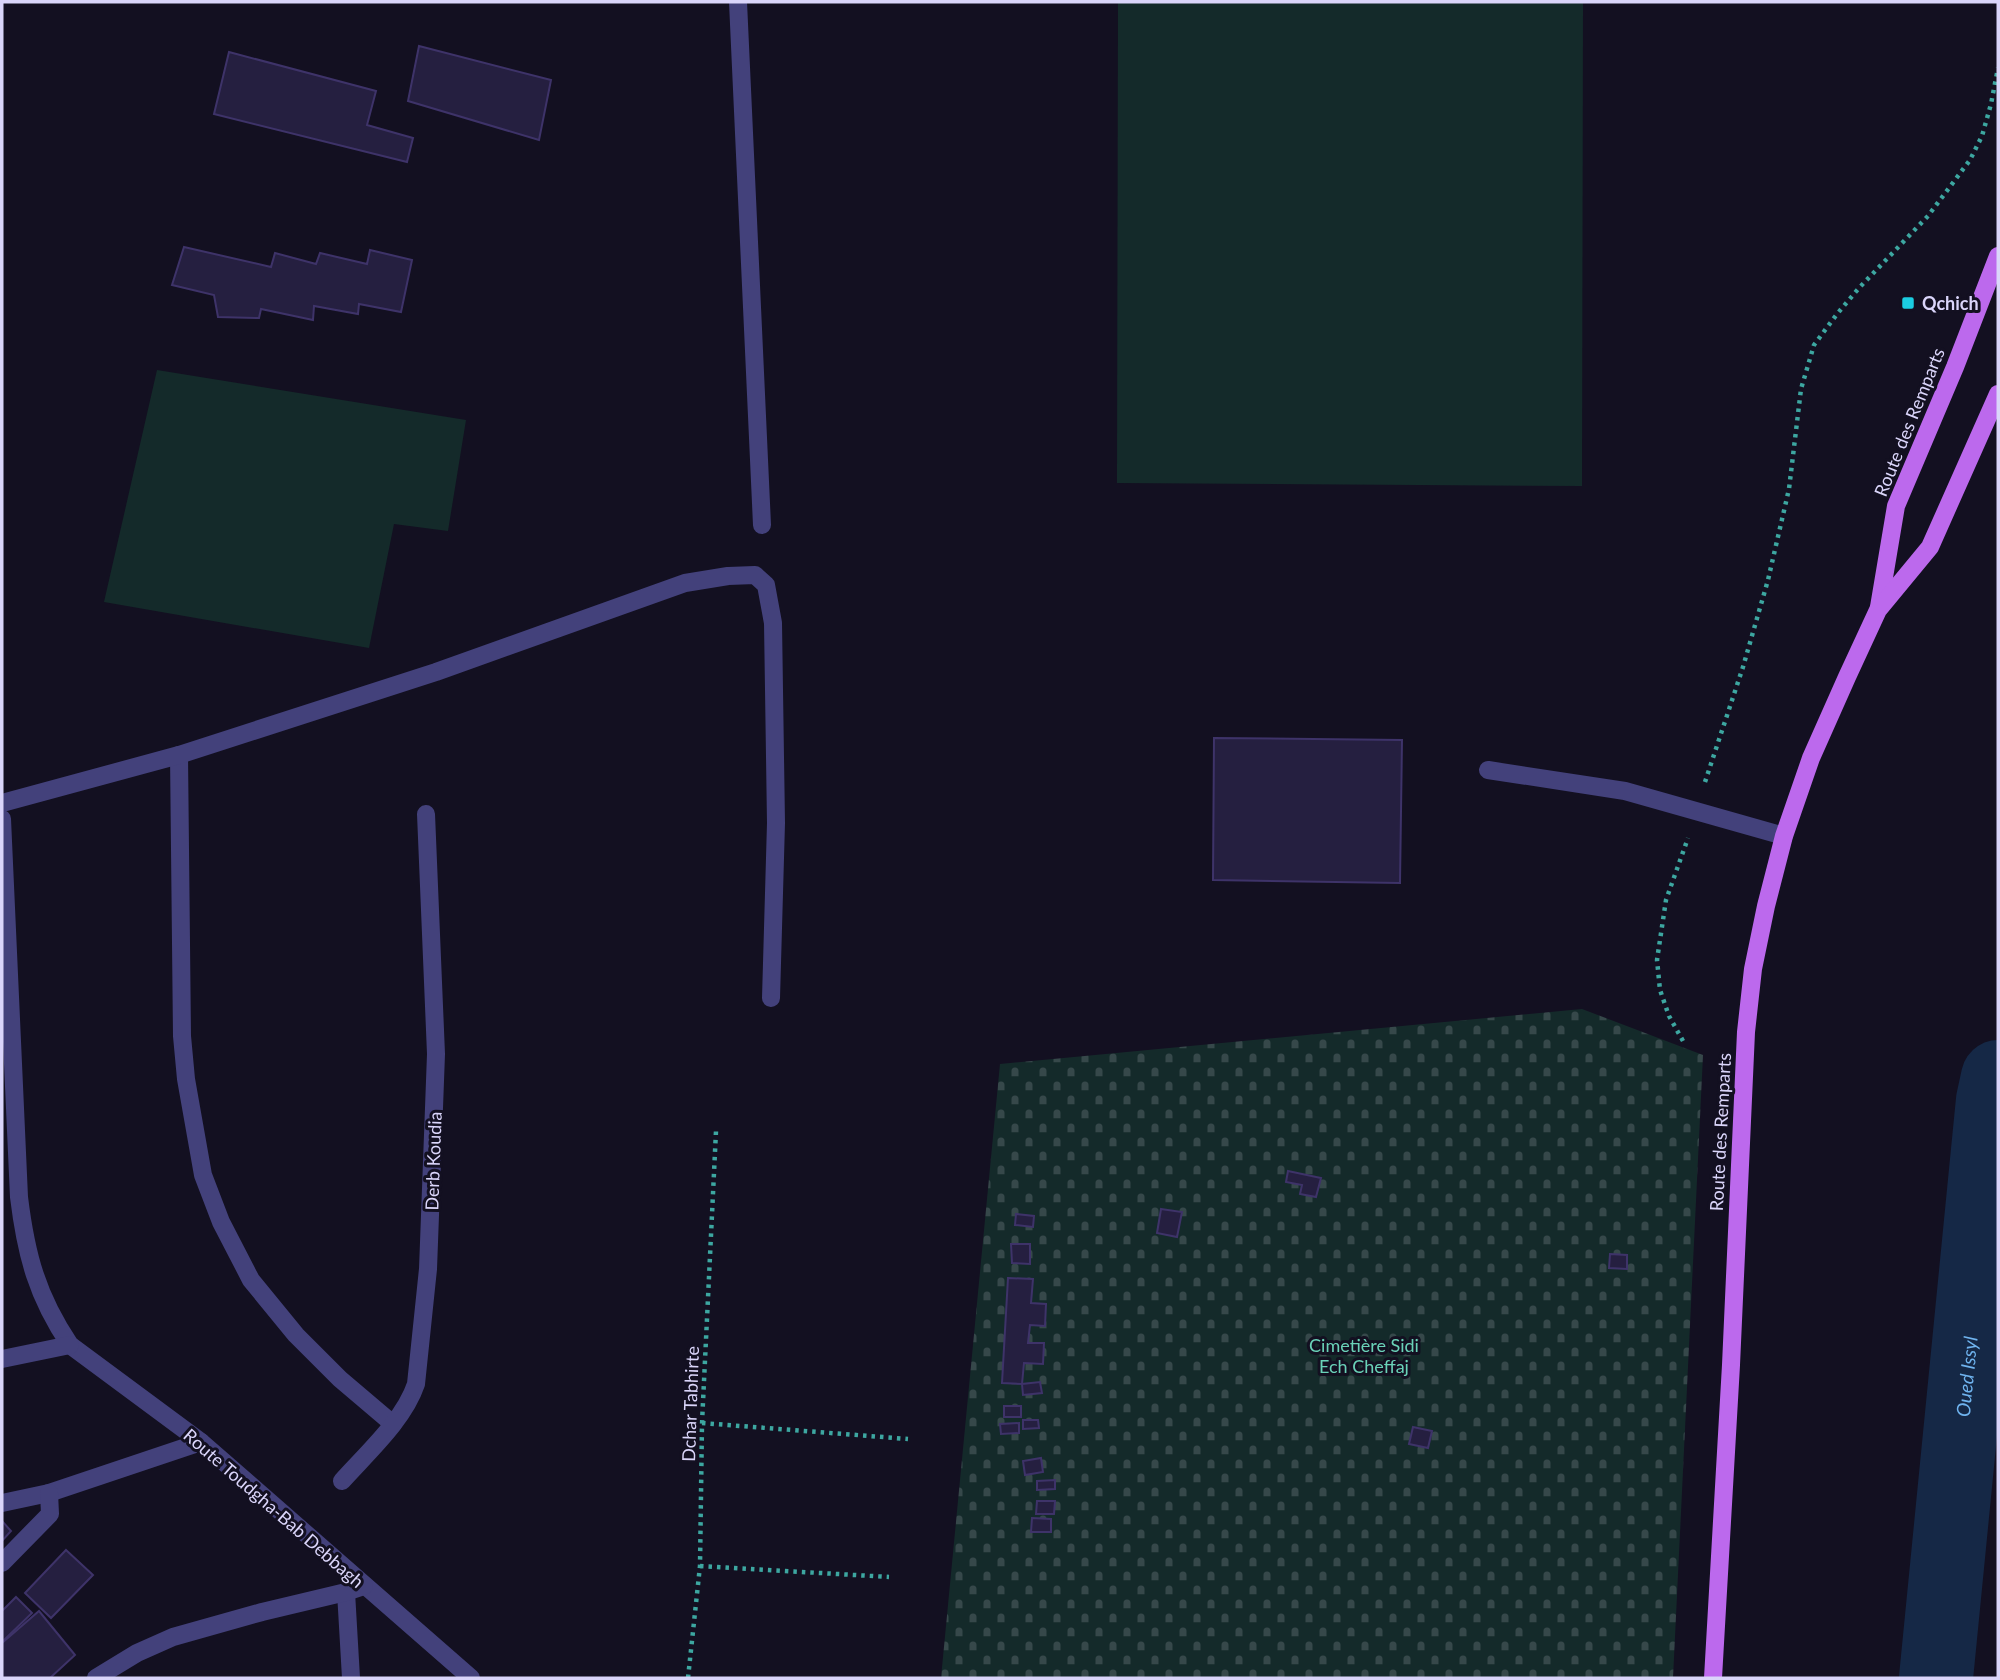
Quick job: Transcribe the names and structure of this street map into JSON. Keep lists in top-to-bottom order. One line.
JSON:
{"streets":{"main road":["Route des Remparts"],"street":["Derb Koudia","Route Toudgha-Bab Debbagh"],"path":["Dchar Tabhirte"]},"water":["Oued Issyl"],"parks":["Cimetière Sidi Ech Cheffaj"],"places":{"transit":["Qchich"]}}
